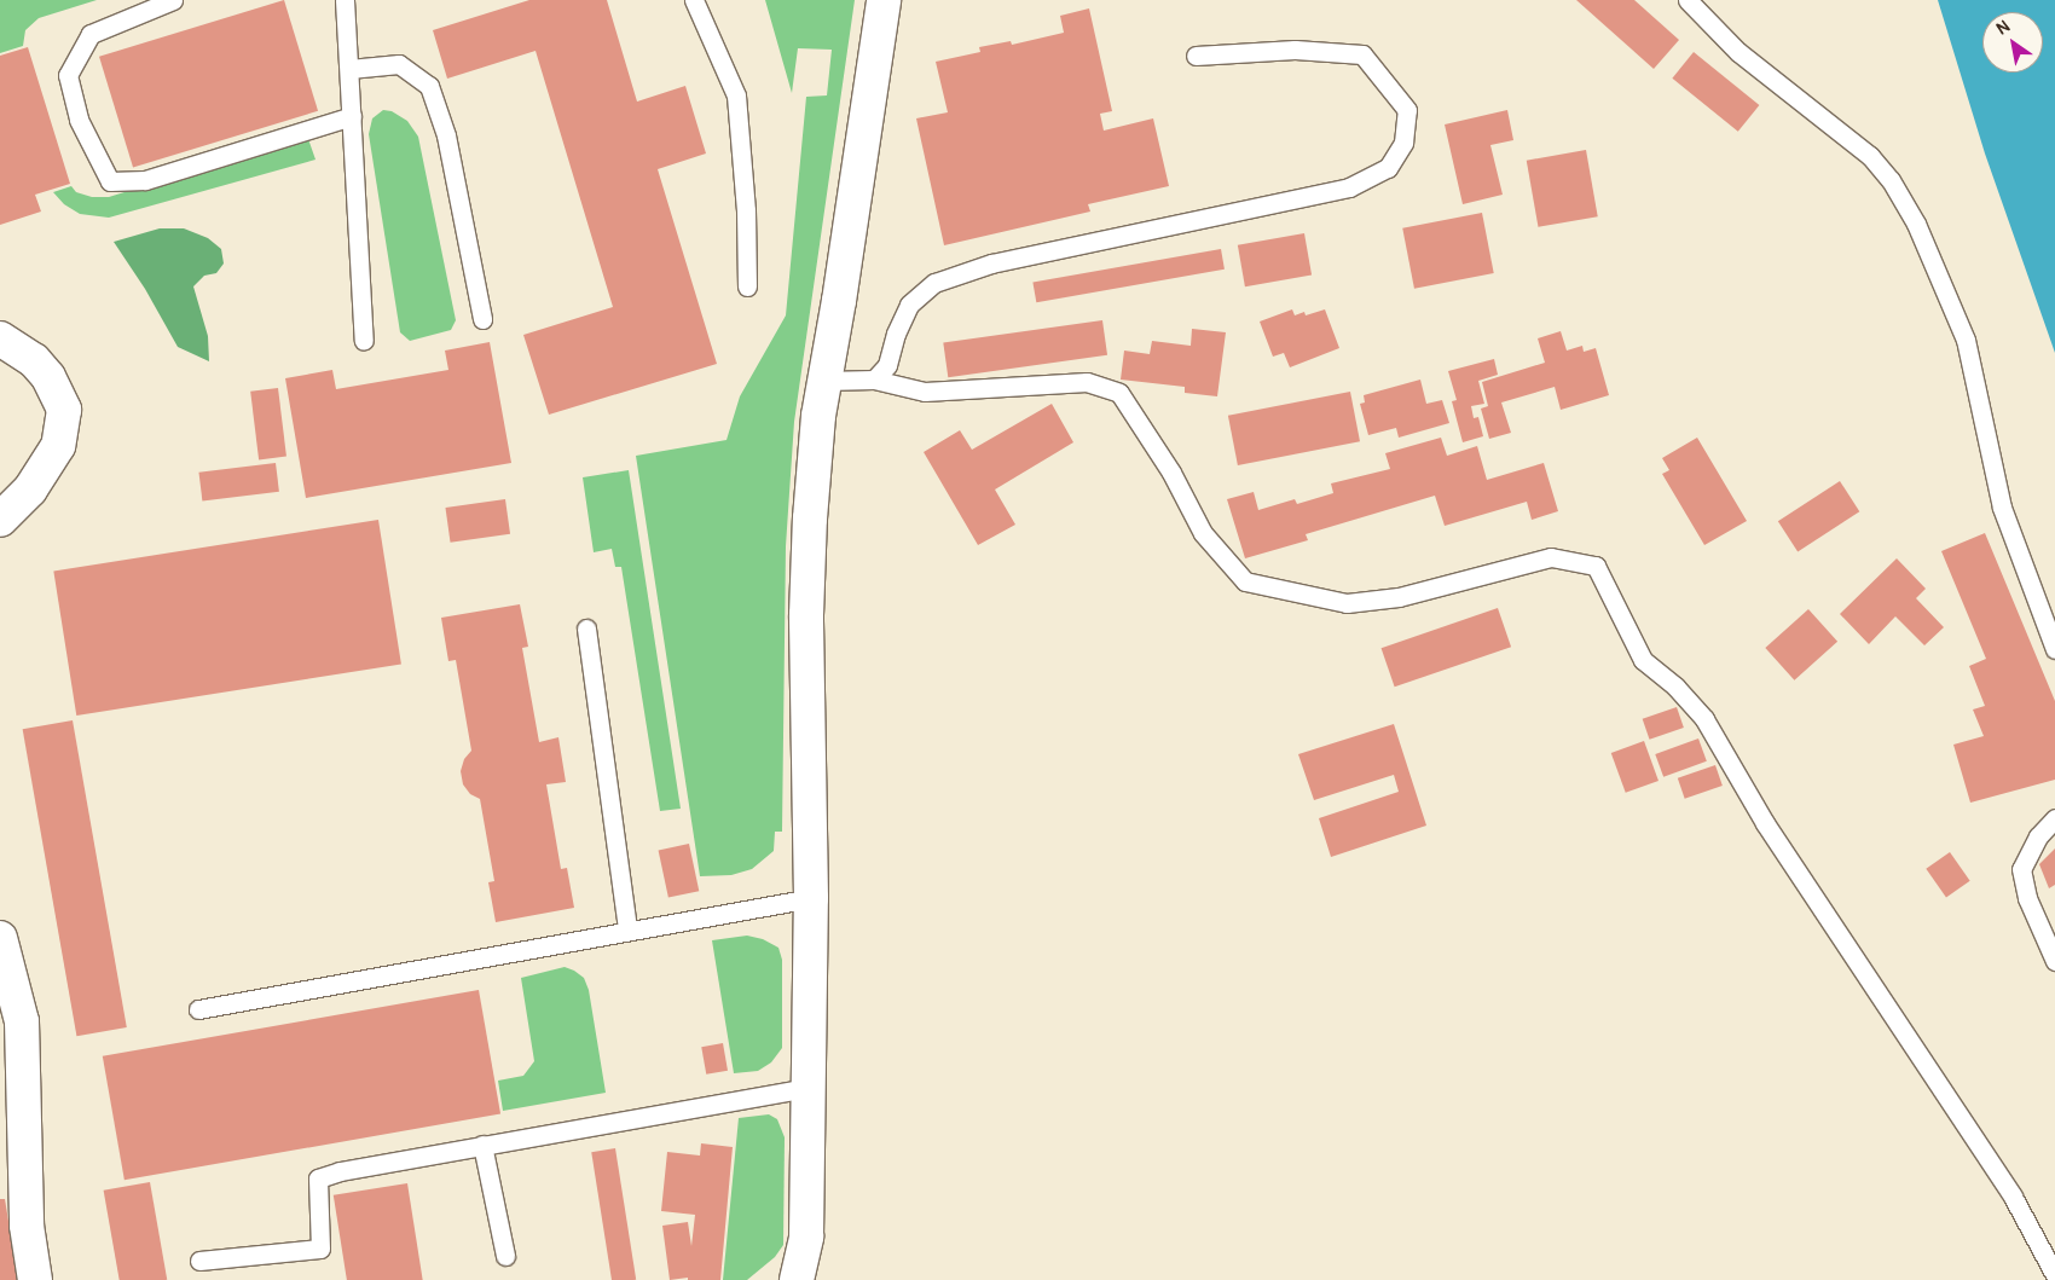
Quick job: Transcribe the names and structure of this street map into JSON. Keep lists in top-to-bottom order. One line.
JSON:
{"north":"top left"}
